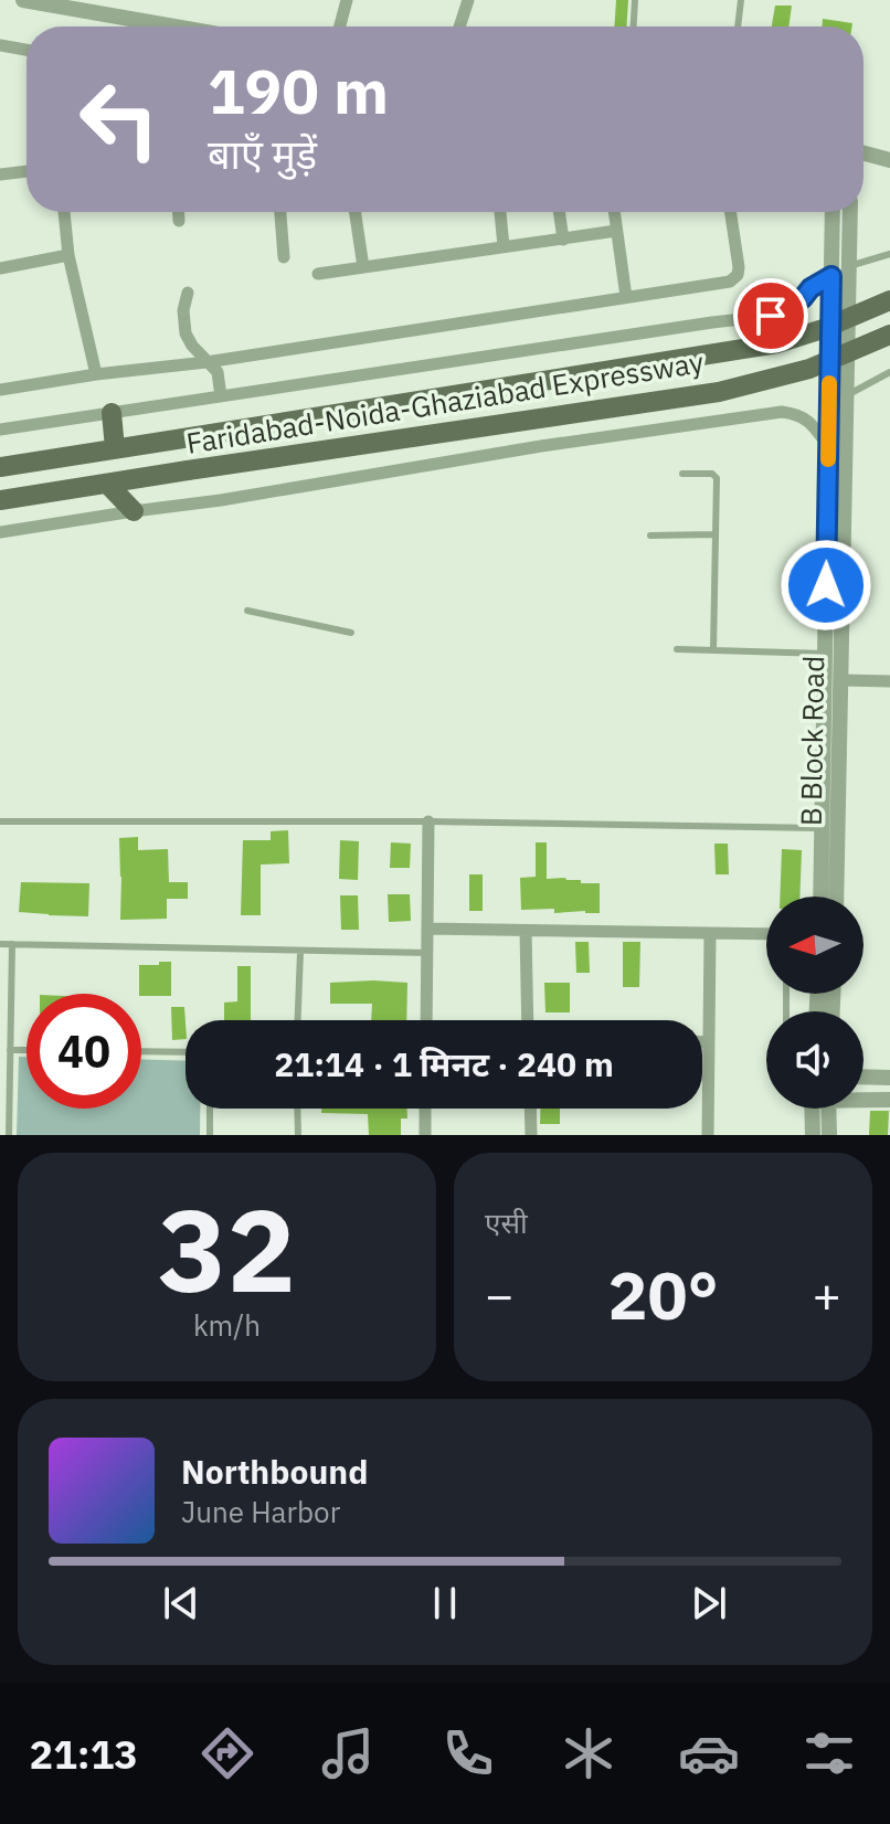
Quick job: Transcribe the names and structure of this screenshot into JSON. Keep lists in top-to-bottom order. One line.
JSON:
{"streets":{"main road":["Faridabad-Noida-Ghaziabad Expressway"],"street":["B Block Road"]},"north":"left","page":{"turn":["190 m","बाएँ मुड़ें"],"limit":"40","trip":"21:14 · 1 मिनट · 240 m","tile":[["32","km/h"],"एसी"],"heat":["−","20°","+"],"song":["Northbound","June Harbor"],"tabs":"21:13"}}
